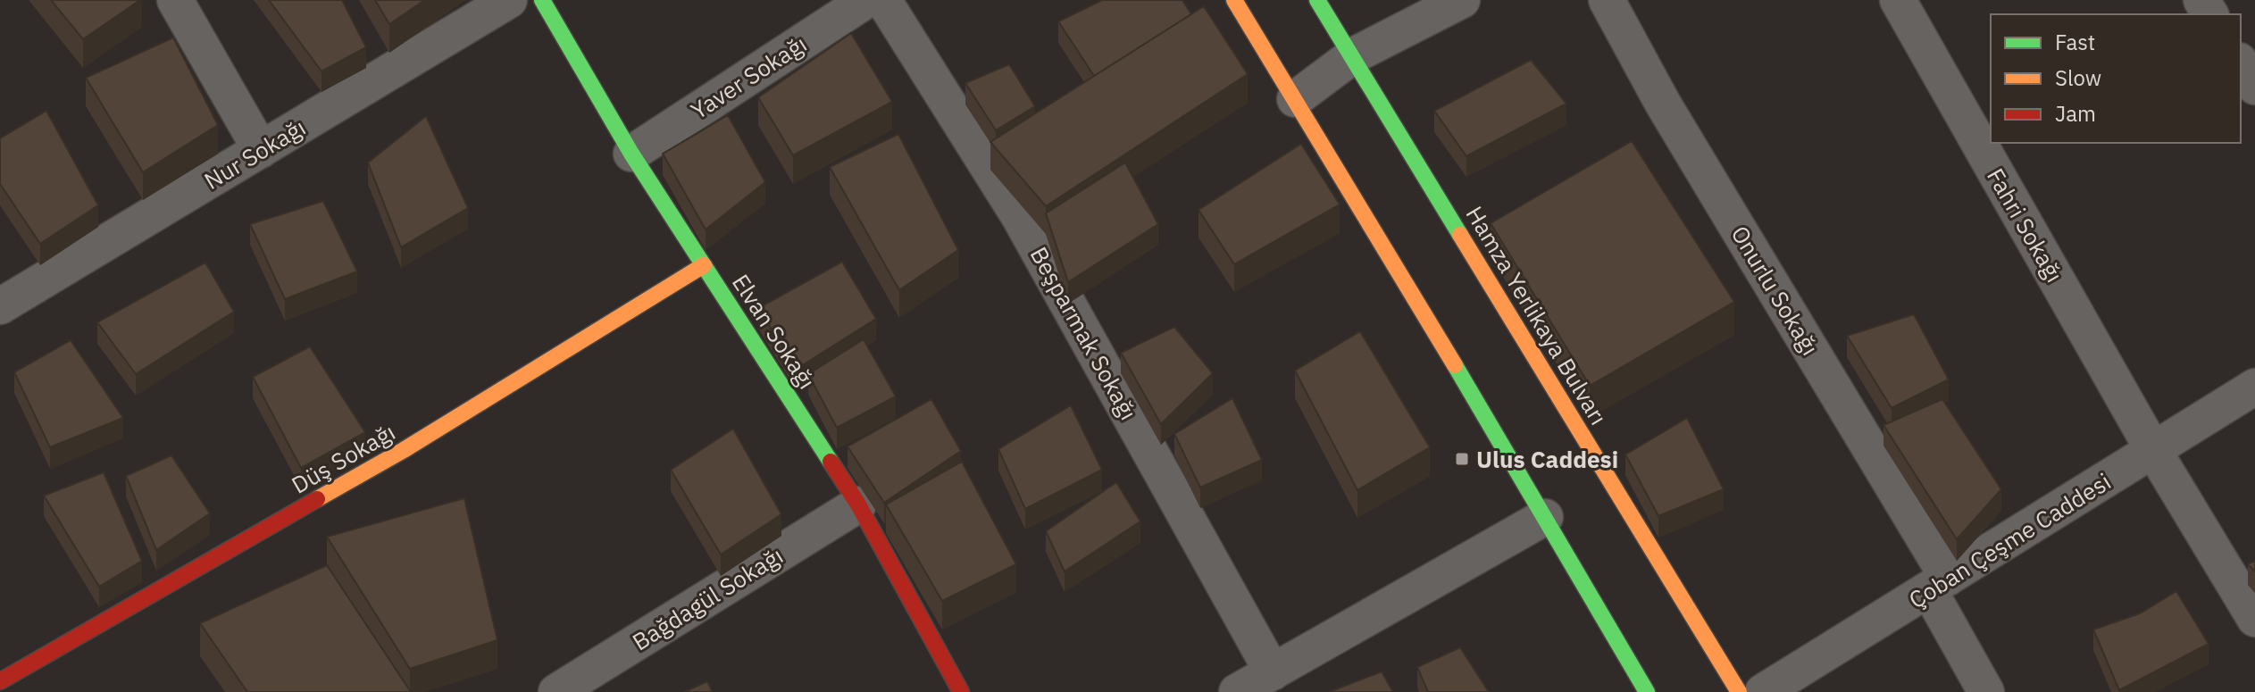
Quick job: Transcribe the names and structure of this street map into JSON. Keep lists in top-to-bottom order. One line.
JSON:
{"streets":{"street":["Yaver Sokağı","Nur Sokağı","Fahri Sokağı","Onurlu Sokağı","Hamza Yerlikaya Bulvarı","Elvan Sokağı","Beşparmak Sokağı","Düş Sokağı","Çoban Çeşme Caddesi","Bağdagül Sokağı"]},"crossings":[["Yaver Sokağı","Elvan Sokağı"],["Fahri Sokağı","Çoban Çeşme Caddesi"],["Onurlu Sokağı","Çoban Çeşme Caddesi"],["Elvan Sokağı","Düş Sokağı"],["Elvan Sokağı","Bağdagül Sokağı"]],"places":{"transit":["Ulus Caddesi"]},"legend":["Fast","Slow","Jam"]}
